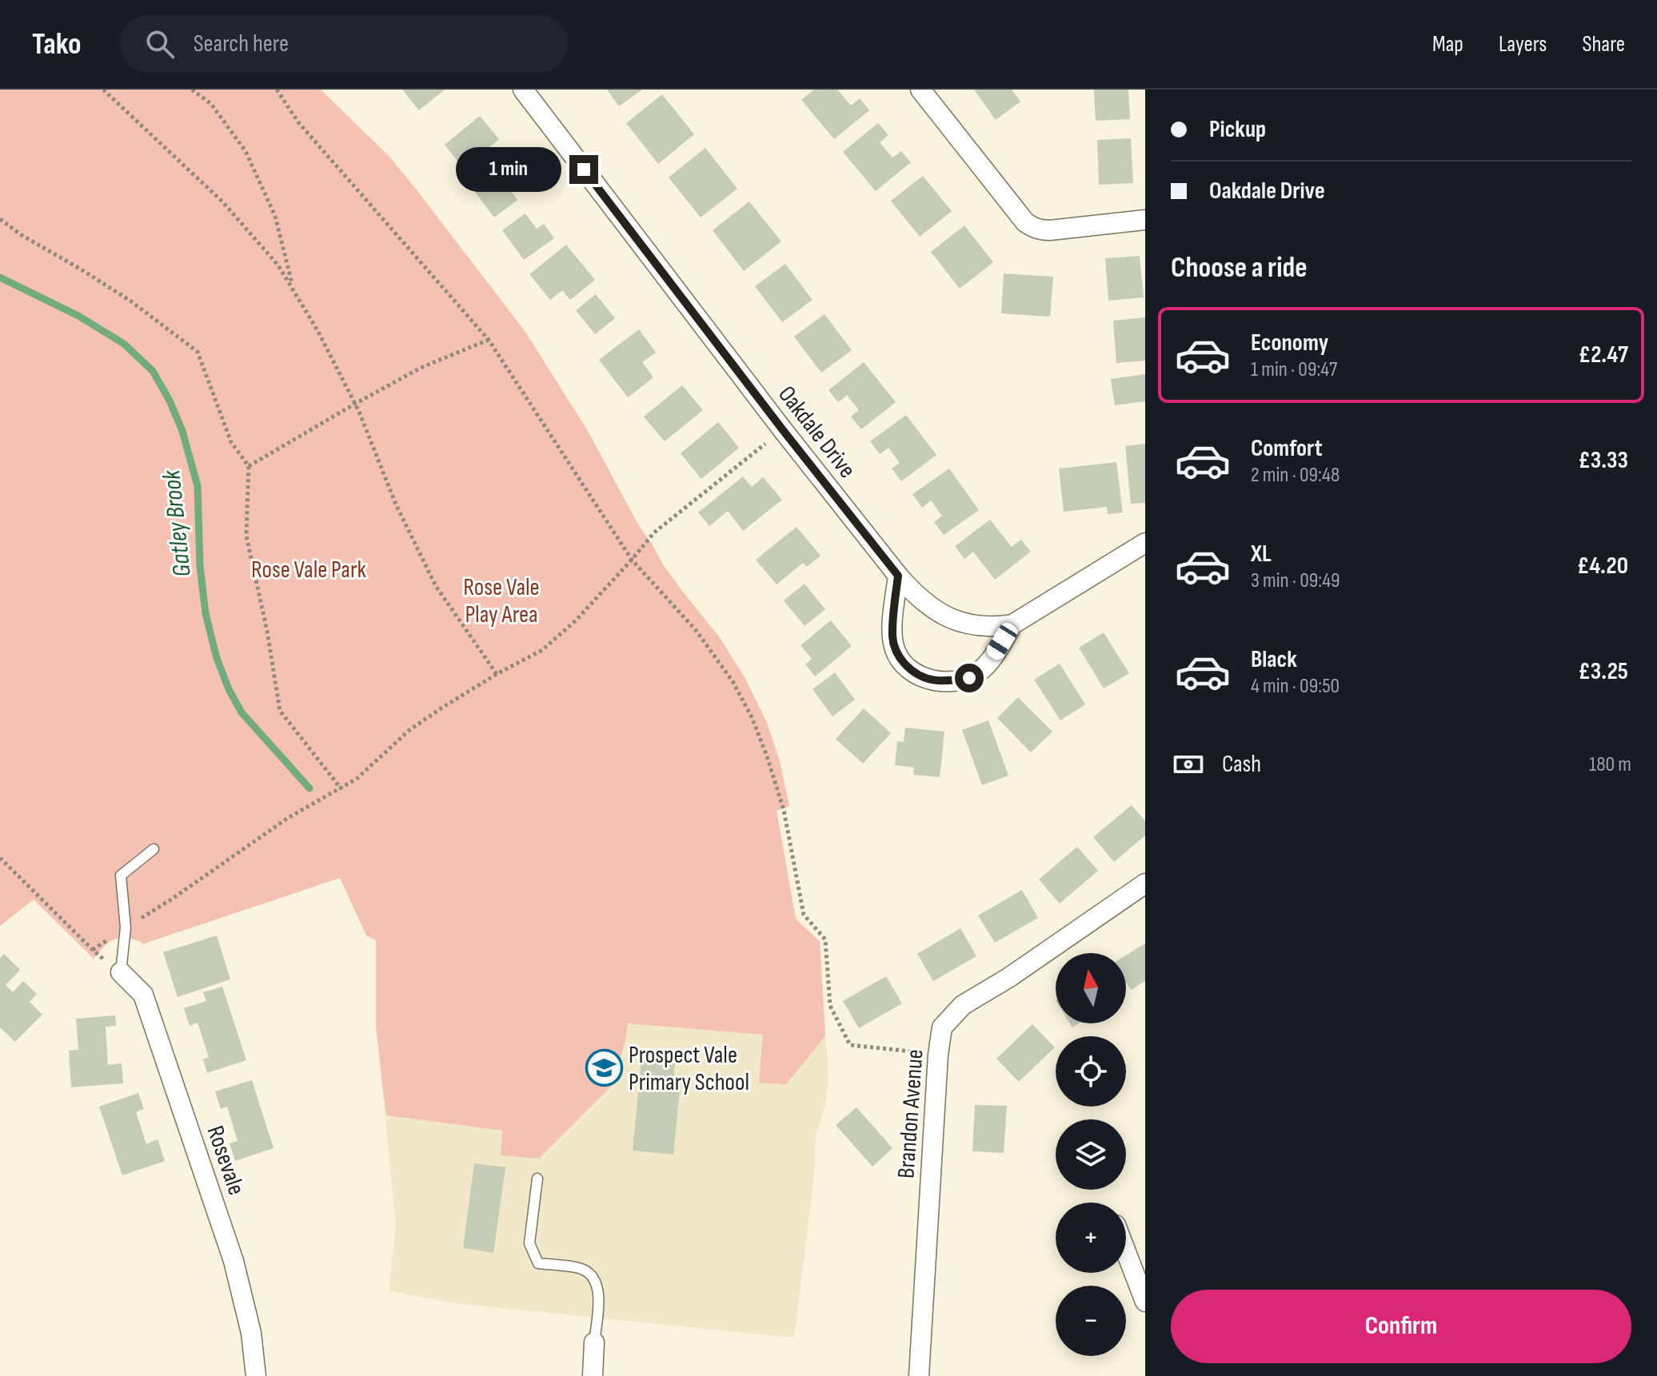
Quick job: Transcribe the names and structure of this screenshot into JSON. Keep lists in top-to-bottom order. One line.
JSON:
{"streets":{"street":["Oakdale Drive","Brandon Avenue","Rosevale"]},"water":["Gatley Brook"],"parks":["Rose Vale Park","Rose Vale Play Area"],"places":{"school or university":["Prospect Vale Primary School"]},"north":"top","page":{"header":"Tako","search":"Search here","nav":["Map","Layers","Share"],"banner":["Pickup","Oakdale Drive"],"bubble":"1 min","heading":"Choose a ride","list":[{"name":"Economy","note":"1 min · 09:47","value":"£2.47"},{"name":"Comfort","note":"2 min · 09:48","value":"£3.33"},{"name":"XL","note":"3 min · 09:49","value":"£4.20"},{"name":"Black","note":"4 min · 09:50","value":"£3.25"}],"pay":["Cash","180 m"],"map_buttons":["+","−"],"buttons":"Confirm"}}
